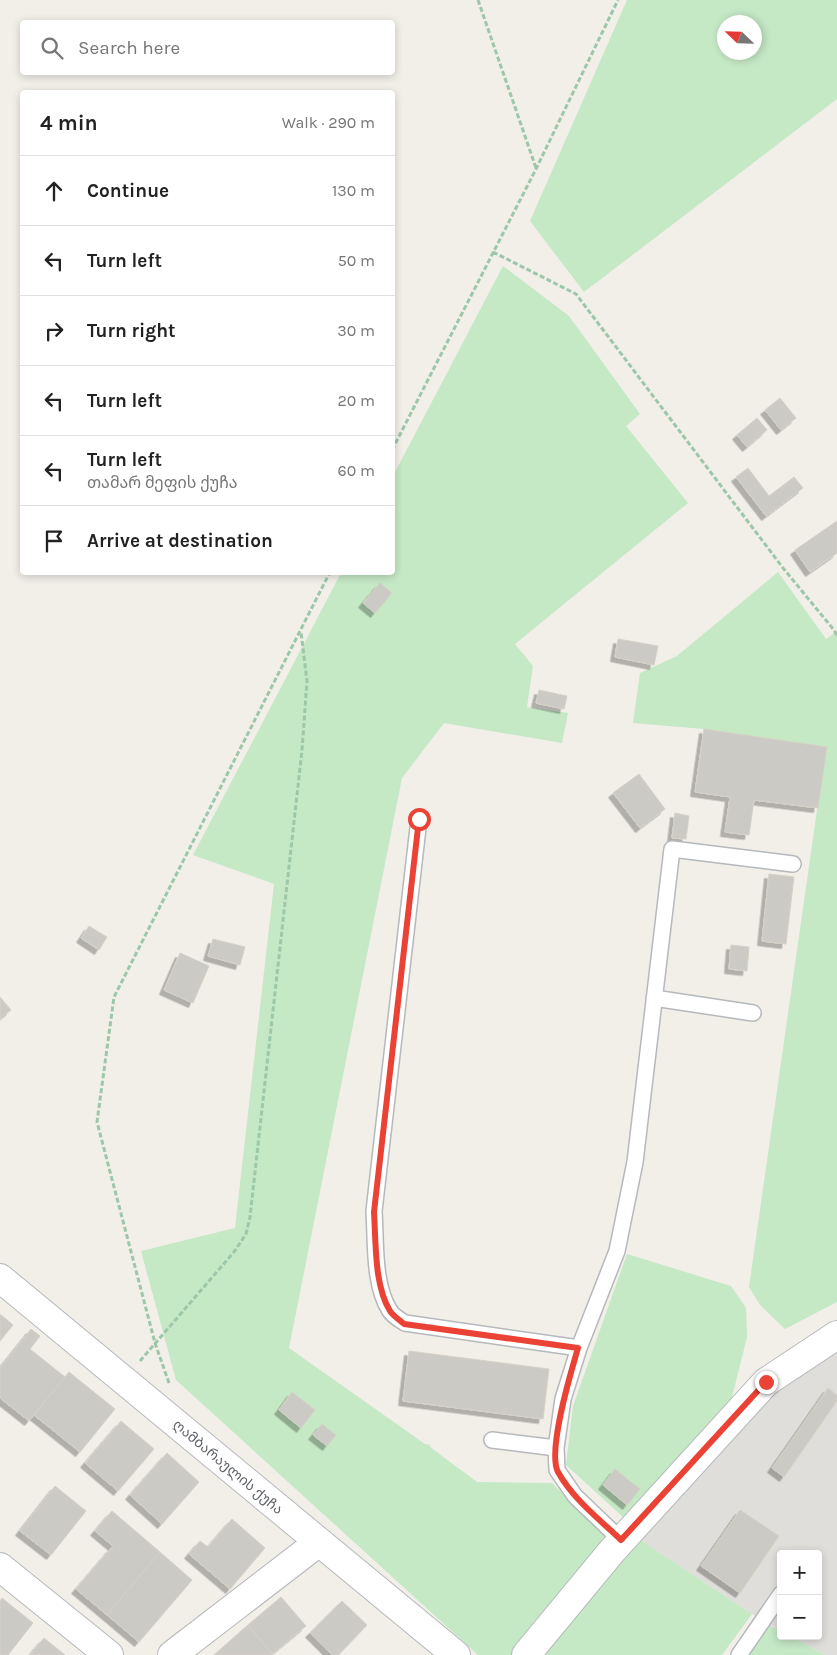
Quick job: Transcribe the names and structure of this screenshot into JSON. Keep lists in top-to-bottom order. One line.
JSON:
{"streets":{"street":["ღამბარაულის ქუჩა"]},"north":"top left","page":{"search":"Search here","heading":["4 min","Walk · 290 m"],"list":[["Continue","130 m"],["Turn left","50 m"],["Turn right","30 m"],["Turn left","20 m"],["Turn left","თამარ მეფის ქუჩა","60 m"],"Arrive at destination"],"map_buttons":["+","−"]}}
